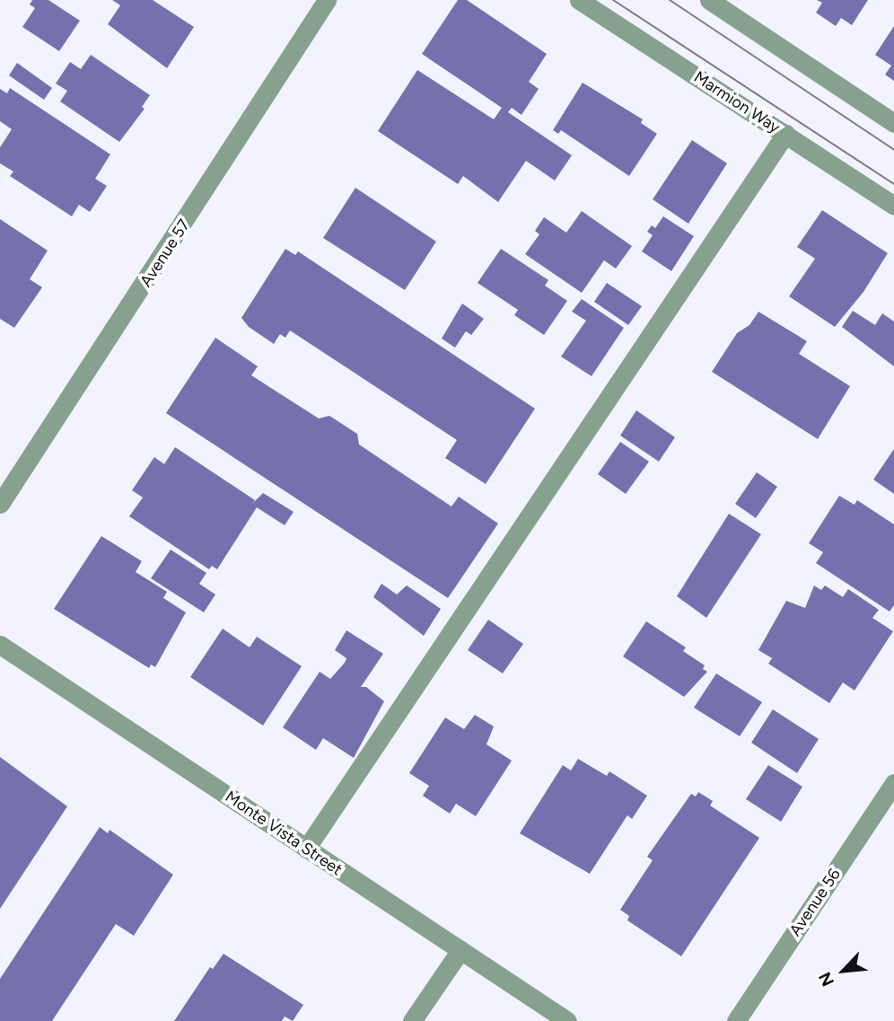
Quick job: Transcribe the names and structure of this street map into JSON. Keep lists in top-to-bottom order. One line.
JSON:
{"streets":{"street":["Marmion Way","Avenue 57","Monte Vista Street","Avenue 56"]},"north":"bottom left"}
